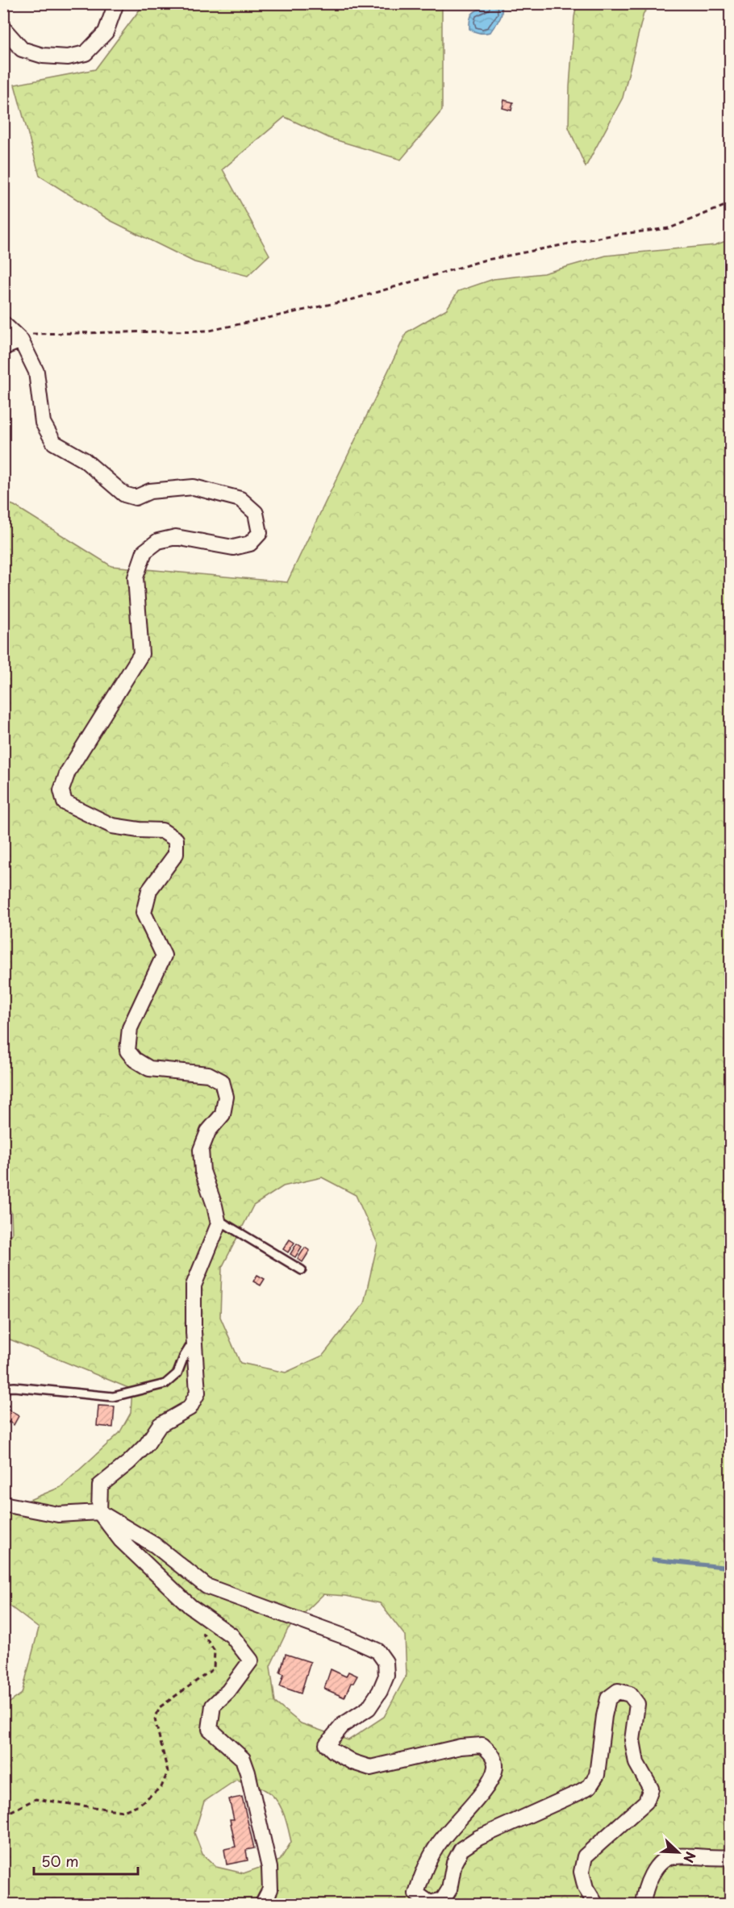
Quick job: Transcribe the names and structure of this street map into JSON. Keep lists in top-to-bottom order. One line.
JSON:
{"scale_bar":"50 m","north":"bottom right"}
